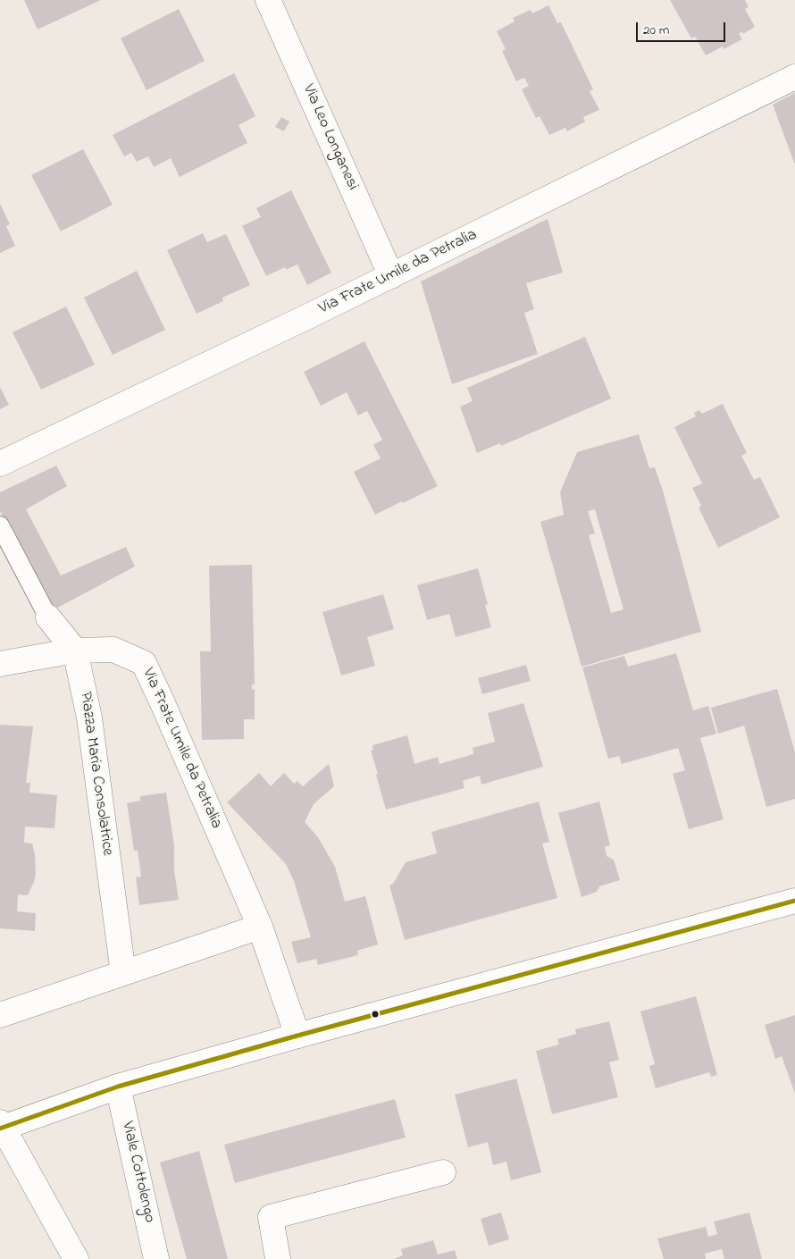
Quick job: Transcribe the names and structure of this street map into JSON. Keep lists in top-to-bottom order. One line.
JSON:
{"streets":{"street":["Via Leo Longanesi","Via Frate Umile da Petralia","Piazza Maria Consolatrice","Viale Cottolengo"]},"crossings":[["Via Leo Longanesi","Via Frate Umile da Petralia"],["Via Frate Umile da Petralia","Piazza Maria Consolatrice"]],"scale_bar":"20 m"}
